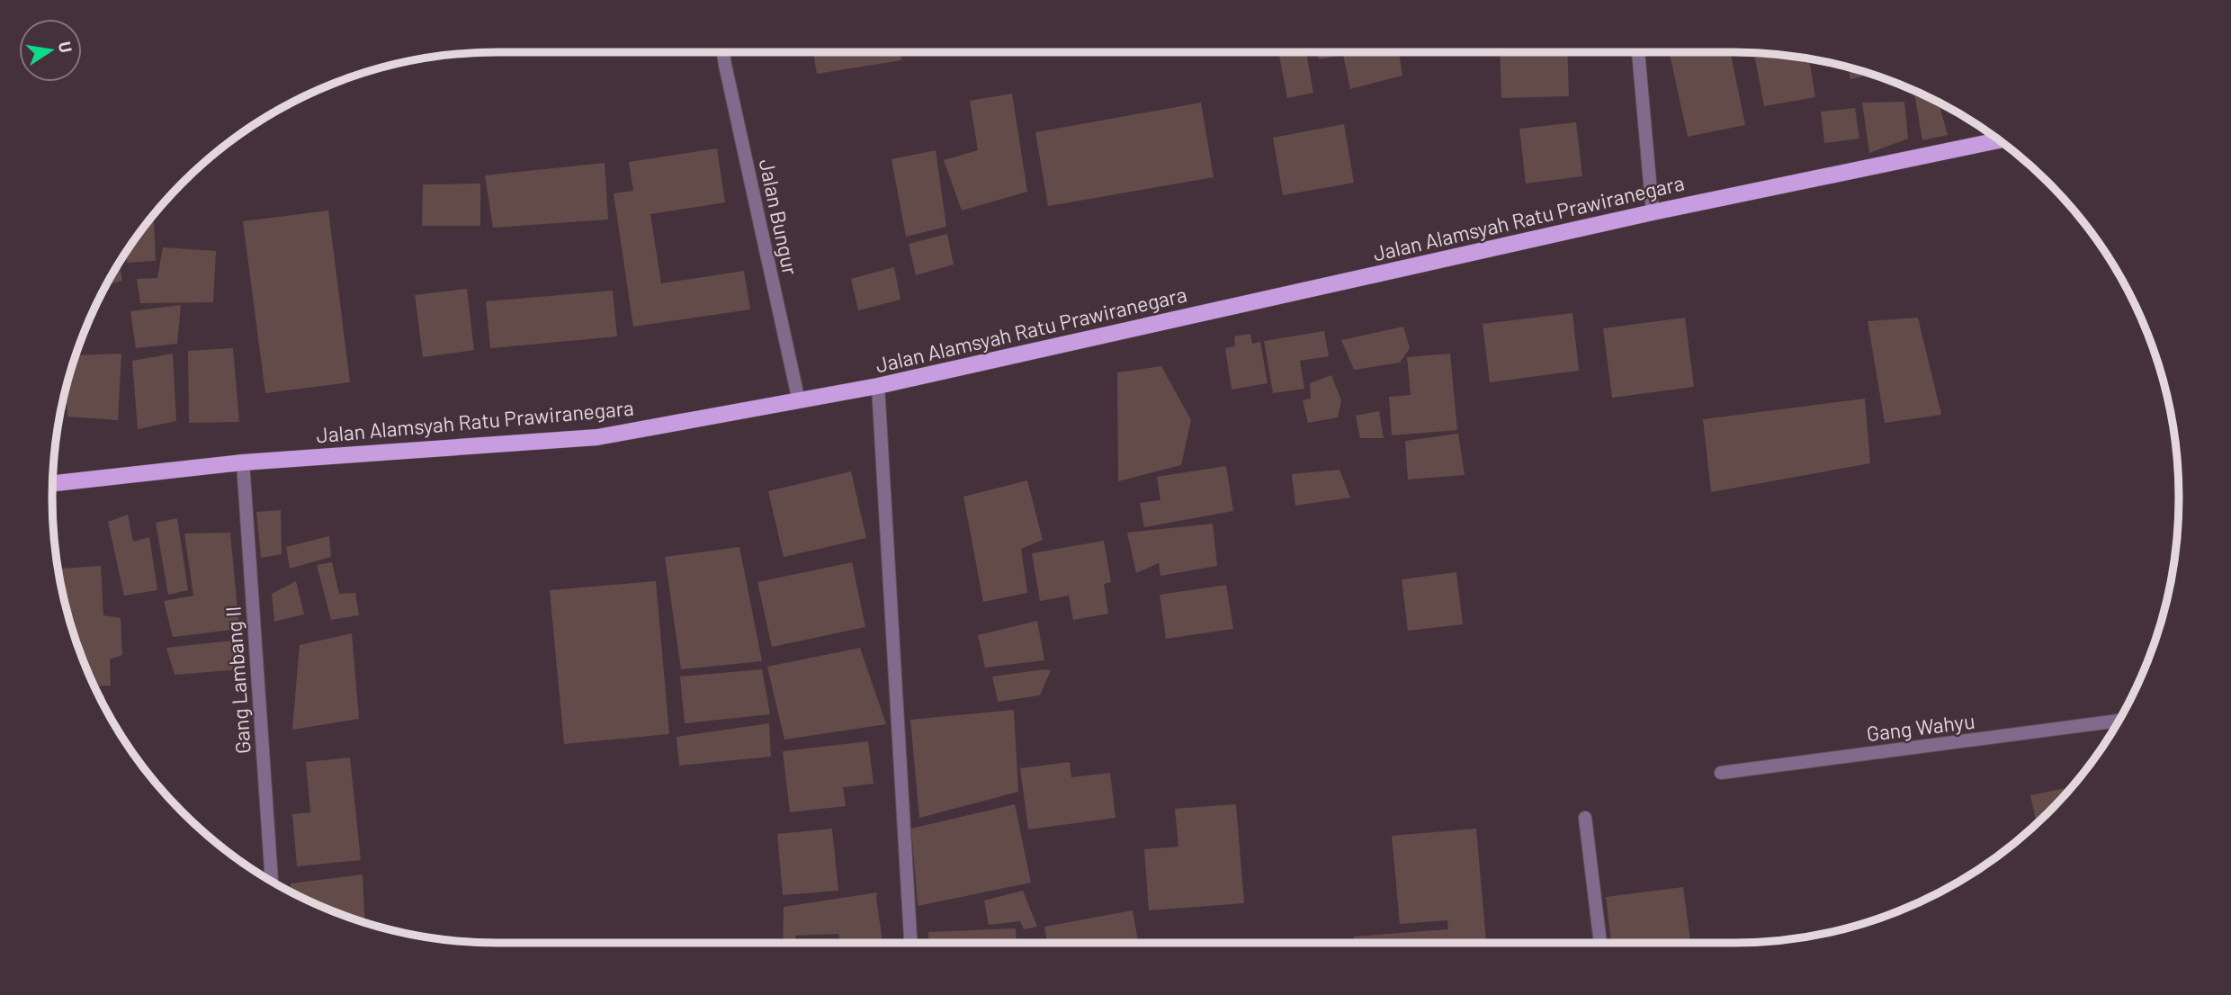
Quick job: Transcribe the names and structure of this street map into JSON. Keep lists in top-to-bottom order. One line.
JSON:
{"streets":{"main road":["Jalan Alamsyah Ratu Prawiranegara"],"street":["Jalan Bungur","Gang Lambang II","Gang Wahyu"]},"crossings":[["Jalan Bungur","Jalan Alamsyah Ratu Prawiranegara"],["Jalan Alamsyah Ratu Prawiranegara","Gang Lambang II"]],"north":"right"}
